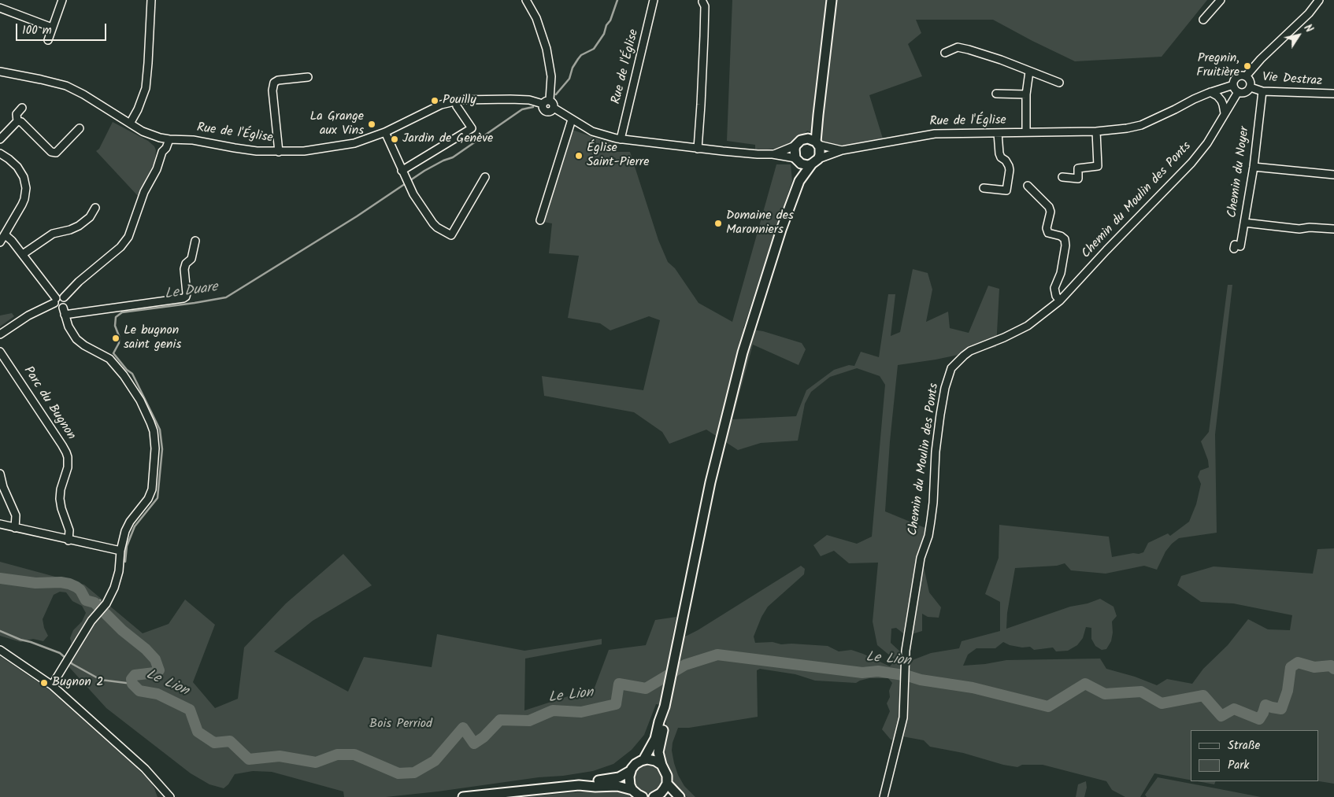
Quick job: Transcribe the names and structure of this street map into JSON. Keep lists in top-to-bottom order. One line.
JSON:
{"streets":{"street":["Rue de l'Église","Vie Destraz","Chemin du Noyer","Chemin du Moulin des Ponts","Parc du Bugnon"]},"crossings":[["Rue de l'Église","Vie Destraz"],["Rue de l'Église","Chemin du Moulin des Ponts"],["Vie Destraz","Chemin du Noyer"],["Vie Destraz","Chemin du Moulin des Ponts"]],"water":["Le Duare","Le Lion"],"parks":["Bois Perriod"],"places":["Pregnin, Fruitière","Pouilly","La Grange aux Vins","Jardin de Genève","Église Saint-Pierre","Domaine des Maronniers","Le bugnon saint genis","Bugnon 2"],"legend":["Straße","Park"],"scale_bar":"100 m","north":"top right"}
